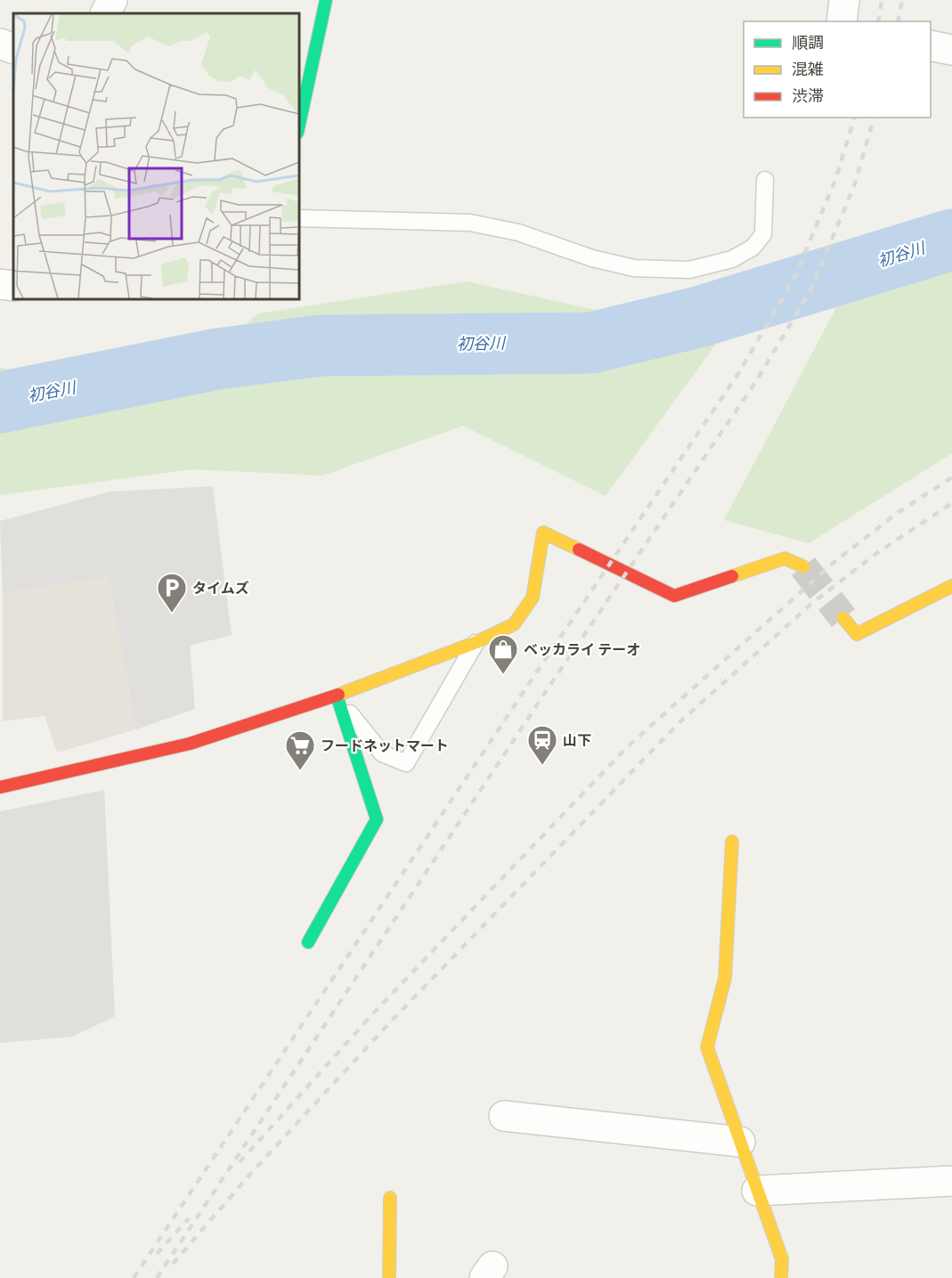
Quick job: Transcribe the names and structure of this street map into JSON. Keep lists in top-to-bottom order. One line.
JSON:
{"water":["初谷川"],"places":{"parking":["タイムズ"],"shop":["ベッカライ テーオ"],"station":["山下"],"supermarket":["フードネットマート"]},"legend":["順調","混雑","渋滞"]}
